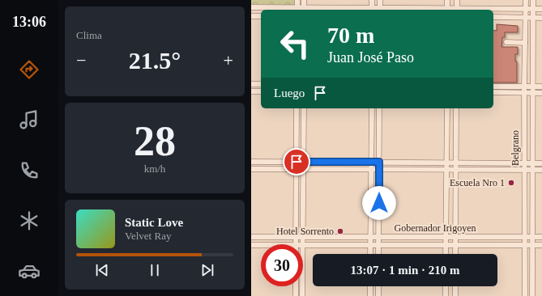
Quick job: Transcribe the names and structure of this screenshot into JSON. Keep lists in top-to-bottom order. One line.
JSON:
{"streets":{"street":["Belgrano","Gobernador Irigoyen"]},"crossings":[["Belgrano","Gobernador Irigoyen"]],"places":["Escuela Nro 1","Hotel Sorrento"],"page":{"tabs":"13:06","tile":["Clima",["28","km/h"]],"turn":["70 m","Juan José Paso"],"heat":["−","21.5°","+"],"then":"Luego","song":["Static Love","Velvet Ray"],"limit":"30","trip":"13:07 · 1 min · 210 m"}}
